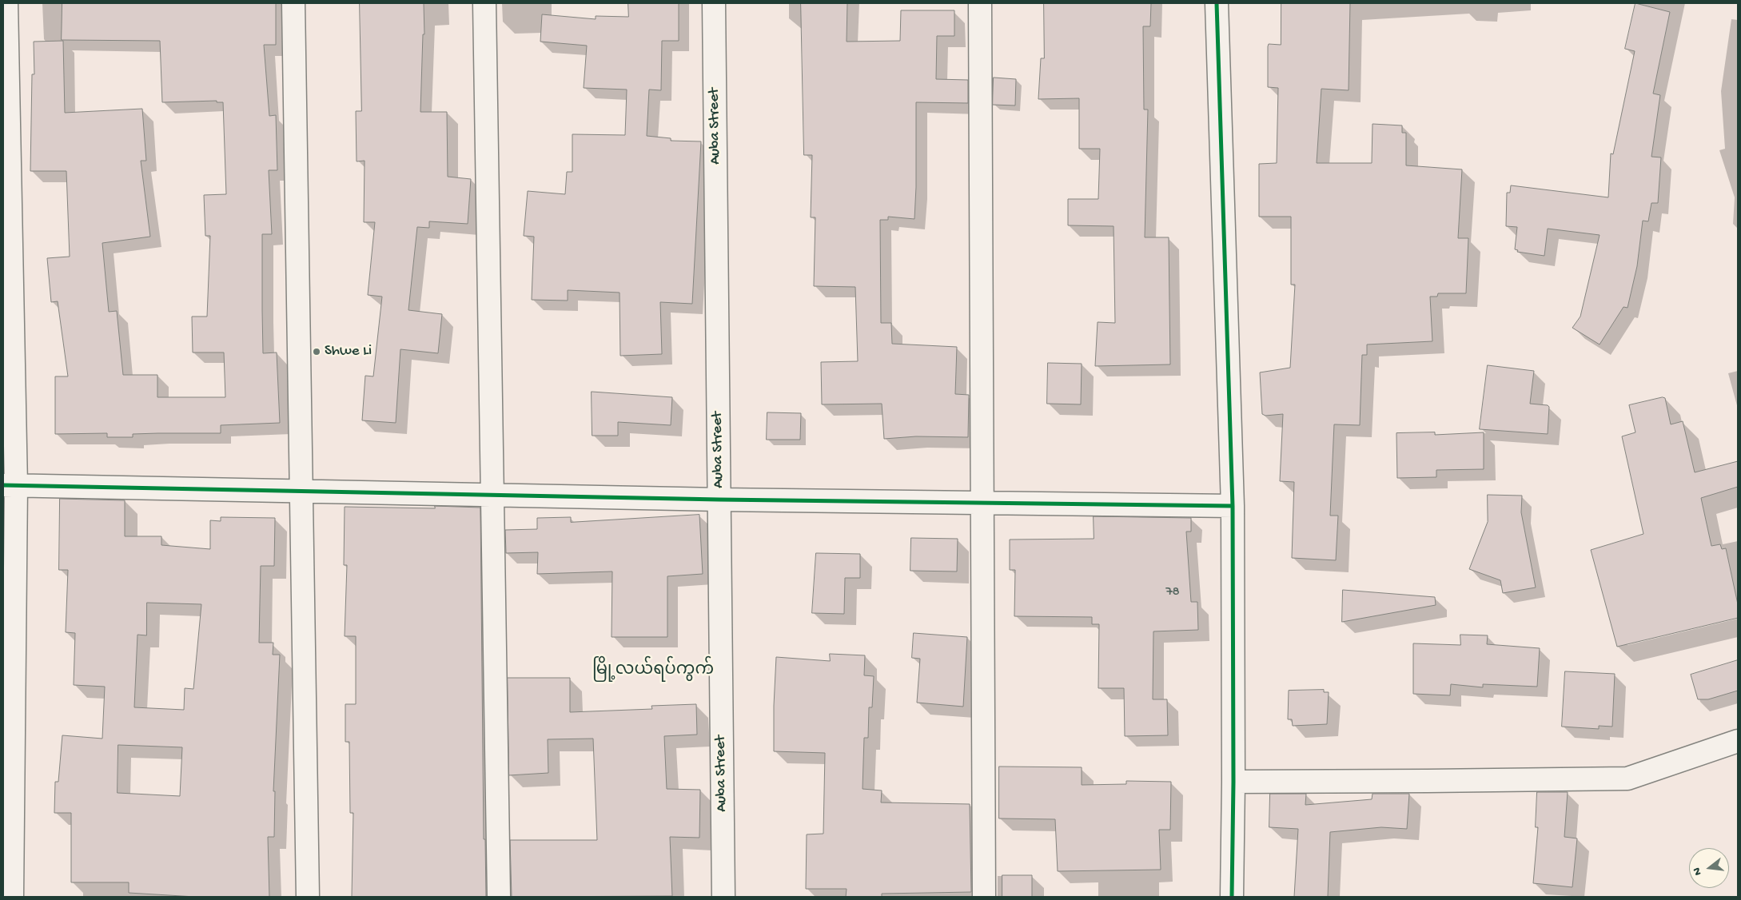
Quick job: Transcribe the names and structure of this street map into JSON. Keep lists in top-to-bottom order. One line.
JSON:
{"streets":{"street":["Auba Street"]},"districts":["မြို့လယ်ရပ်ကွက်"],"places":["Shwe Li"],"house_numbers":["78"],"north":"left"}
